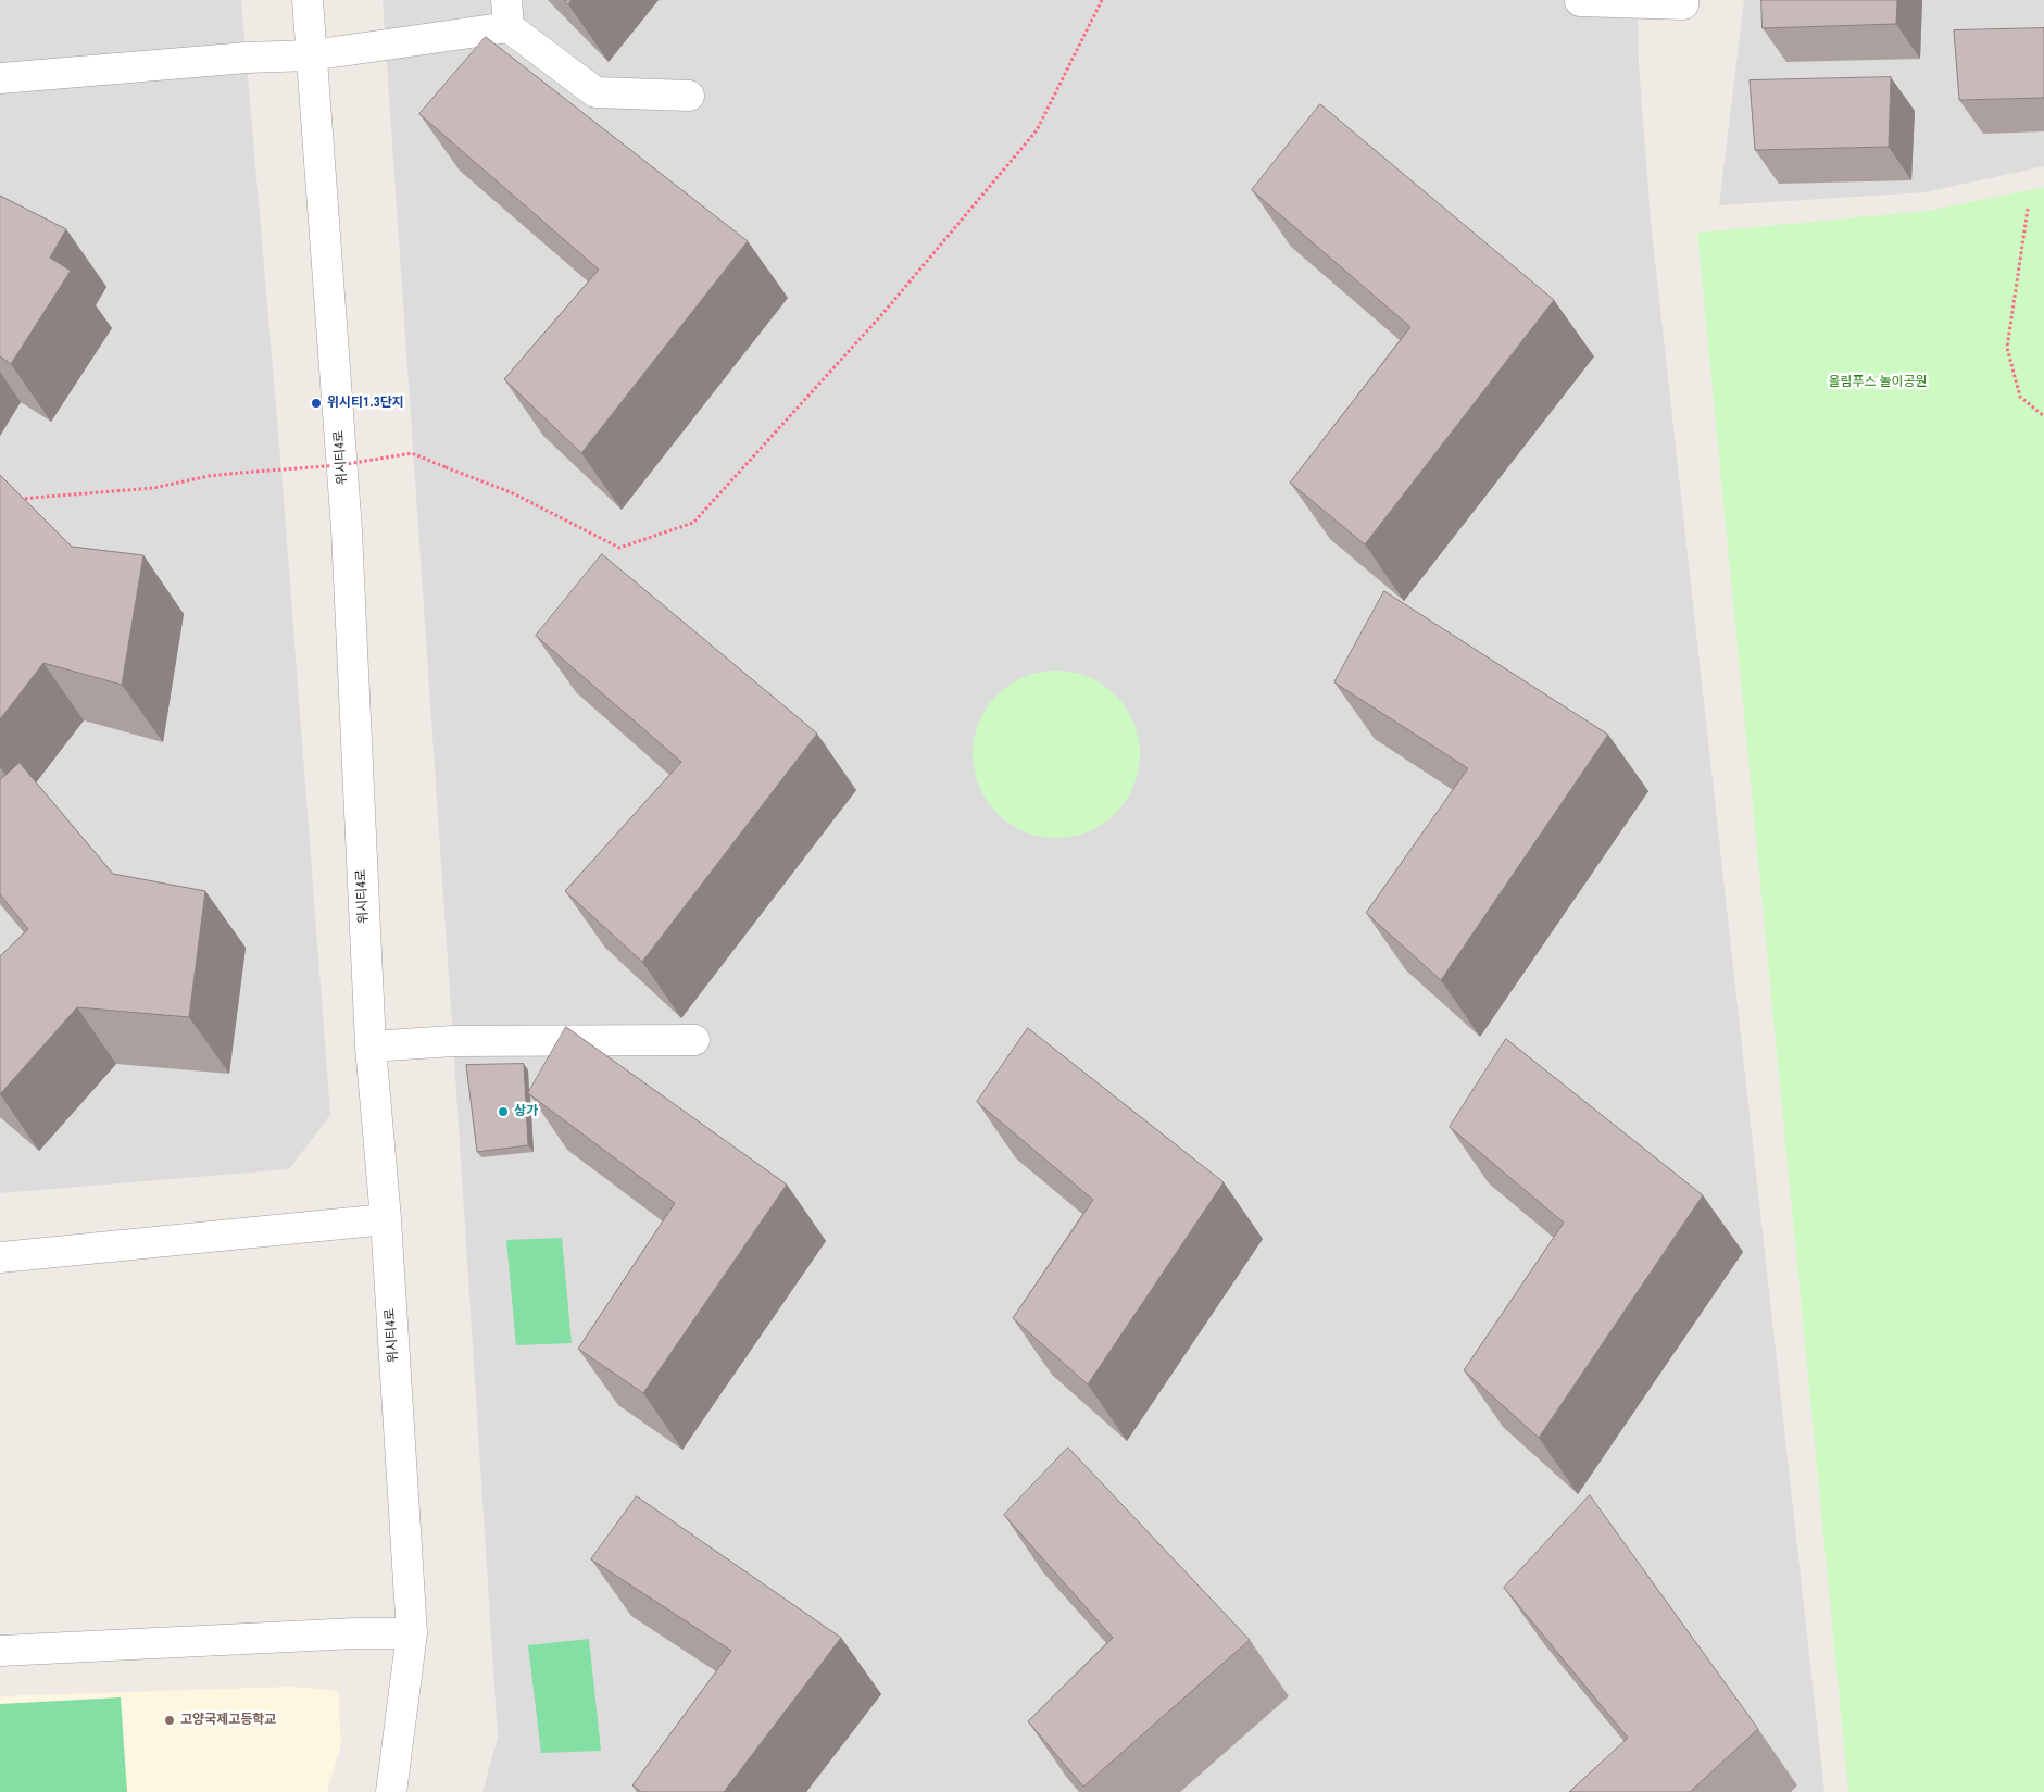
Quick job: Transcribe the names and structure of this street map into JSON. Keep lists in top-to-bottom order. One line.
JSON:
{"streets":{"street":["위시티4로"]},"parks":["올림푸스 놀이공원"],"places":["위시티1.3단지","상가","고양국제고등학교"]}
